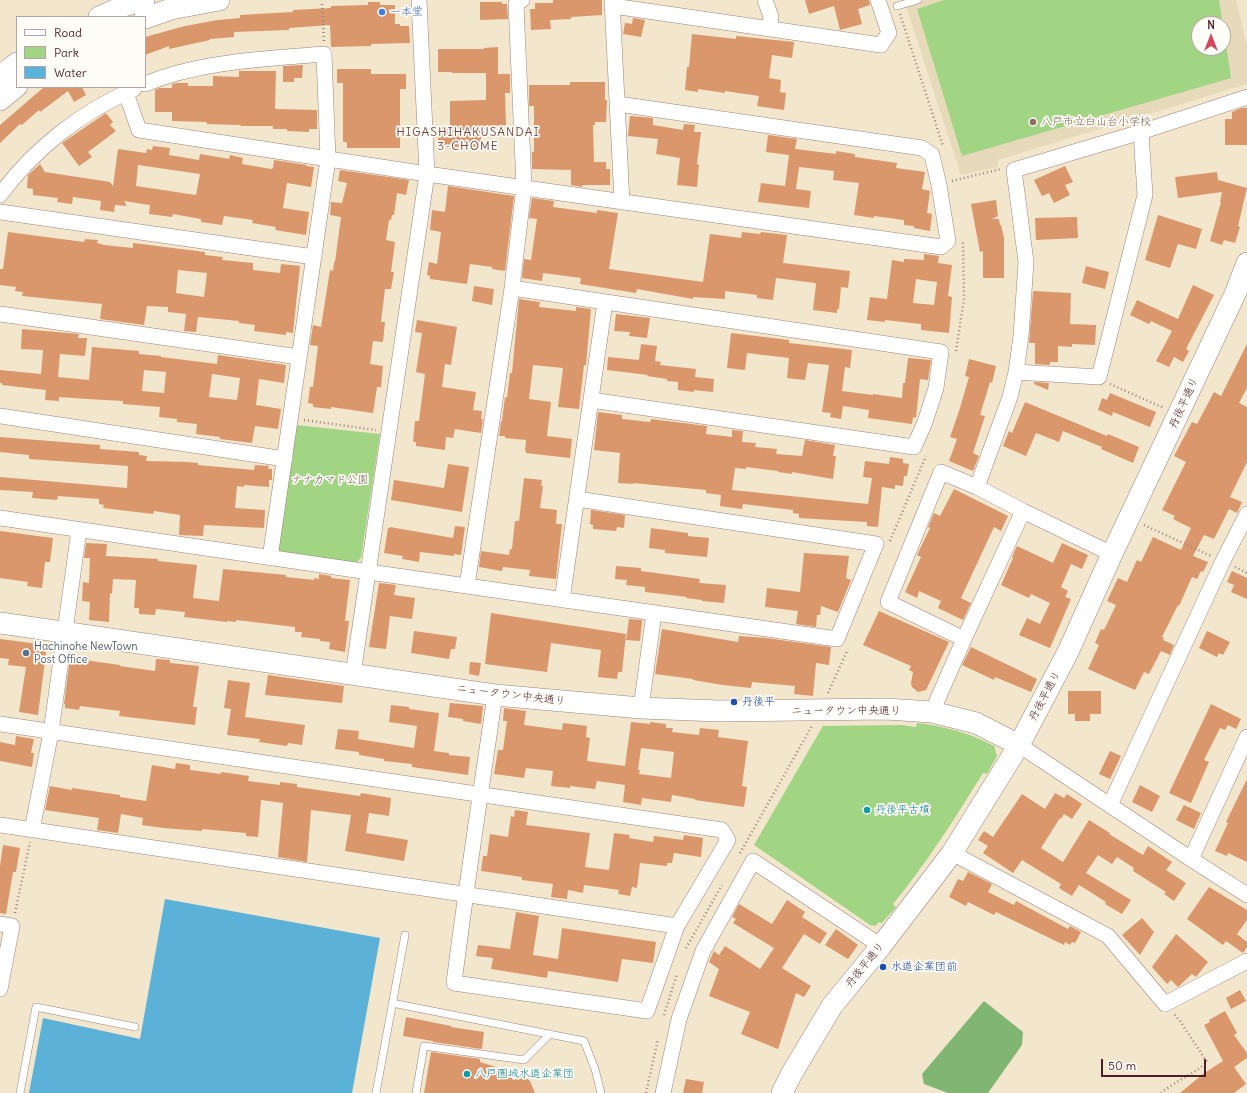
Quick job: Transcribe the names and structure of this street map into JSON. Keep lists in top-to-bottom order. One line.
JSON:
{"streets":{"street":["丹後平通り","ニュータウン中央通り"]},"crossings":[["丹後平通り","ニュータウン中央通り"]],"districts":["HIGASHIHAKUSANDAI 3-CHOME"],"parks":["ナナカマド公園"],"places":["一本堂","八戸市立白山台小学校","Hachinohe NewTown Post Office","丹後平","丹後平古墳","水道企業団前","八戸圏域水道企業団"],"legend":["Road","Park","Water"],"scale_bar":"50 m","north":"top"}
